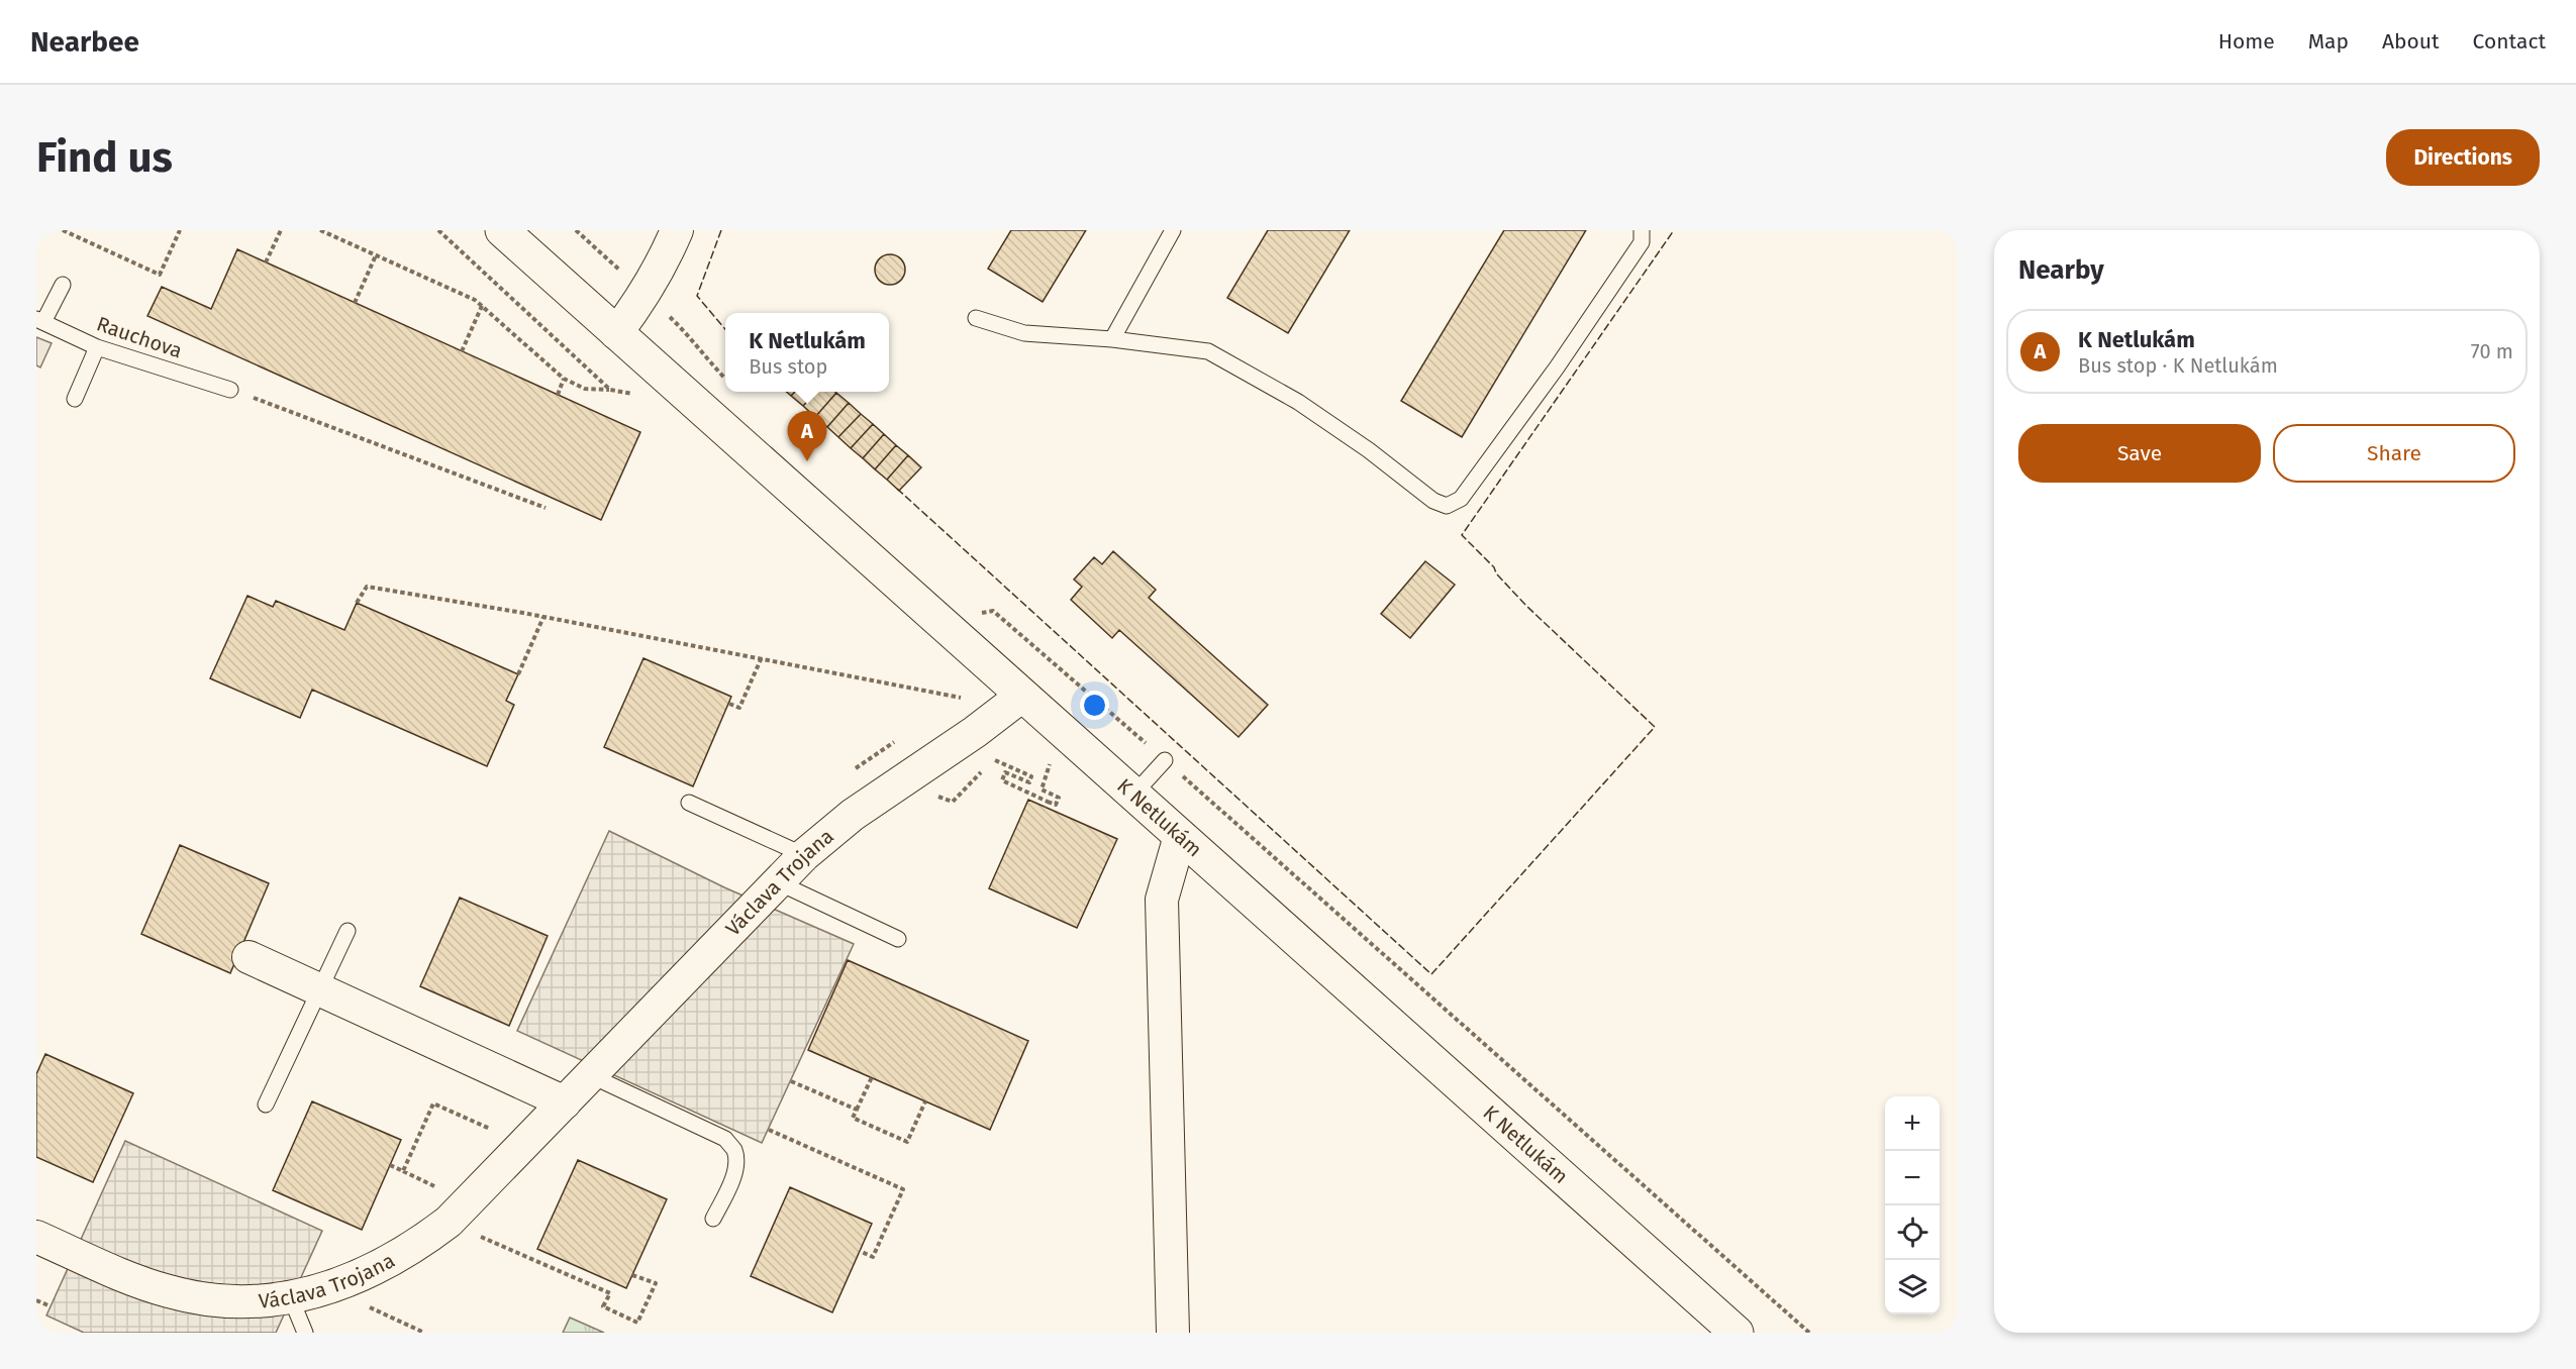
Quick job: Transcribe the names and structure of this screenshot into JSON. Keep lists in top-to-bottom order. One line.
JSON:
{"streets":{"street":["K Netlukám","Václava Trojana"],"lane":["Rauchova"]},"crossings":[["K Netlukám","Václava Trojana"]],"page":{"header":"Nearbee","nav":["Home","Map","About","Contact"],"buttons":["Directions",["Save","Share"]],"title":"Find us","heading":"Nearby","list":[{"mark":"A","name":"K Netlukám","note":"Bus stop · K Netlukám","value":"70 m"}],"popup":["K Netlukám","Bus stop"],"pins":"A","map_buttons":["+","−"]}}
